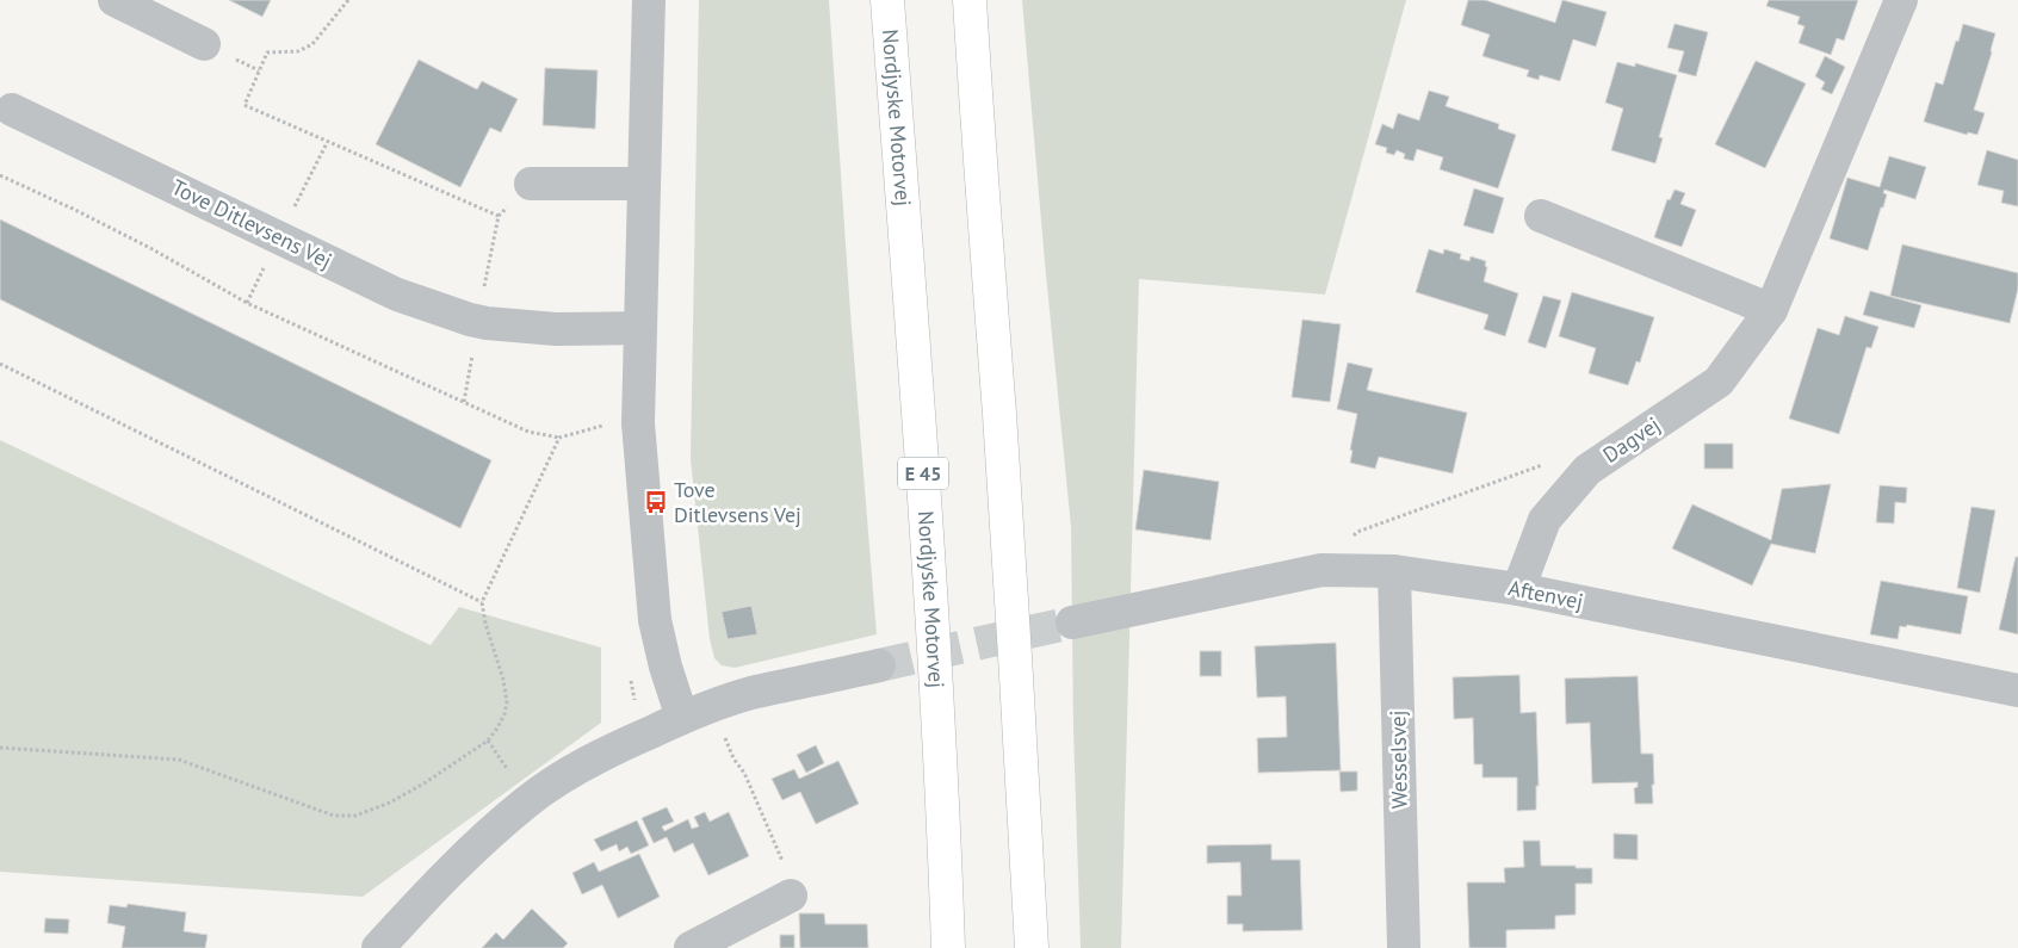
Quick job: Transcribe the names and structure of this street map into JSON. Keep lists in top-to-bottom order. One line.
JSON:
{"streets":{"highway":["Nordjyske Motorvej","E 45"],"street":["Tove Ditlevsens Vej","Dagvej","Aftenvej","Wesselsvej"]},"crossings":[["Dagvej","Aftenvej"],["Aftenvej","Wesselsvej"]],"places":{"bus stop":["Tove Ditlevsens Vej"]}}
